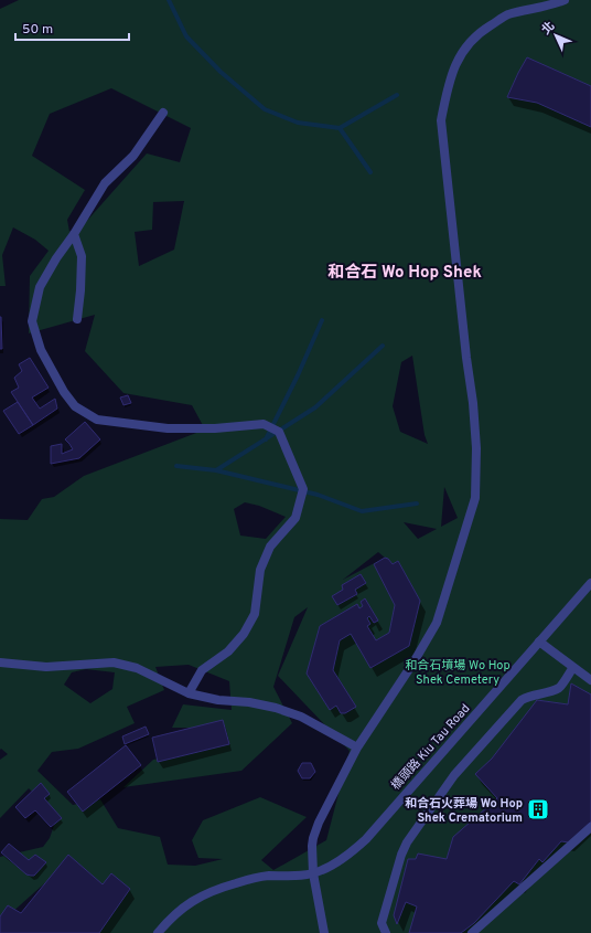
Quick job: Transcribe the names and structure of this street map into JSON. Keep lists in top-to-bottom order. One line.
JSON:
{"streets":{"street":["橋頭路 Kiu Tau Road"]},"districts":["和合石 Wo Hop Shek"],"parks":["和合石墳場 Wo Hop Shek Cemetery"],"places":{"building":["和合石火葬場 Wo Hop Shek Crematorium"]},"scale_bar":"50 m","north":"top left"}
